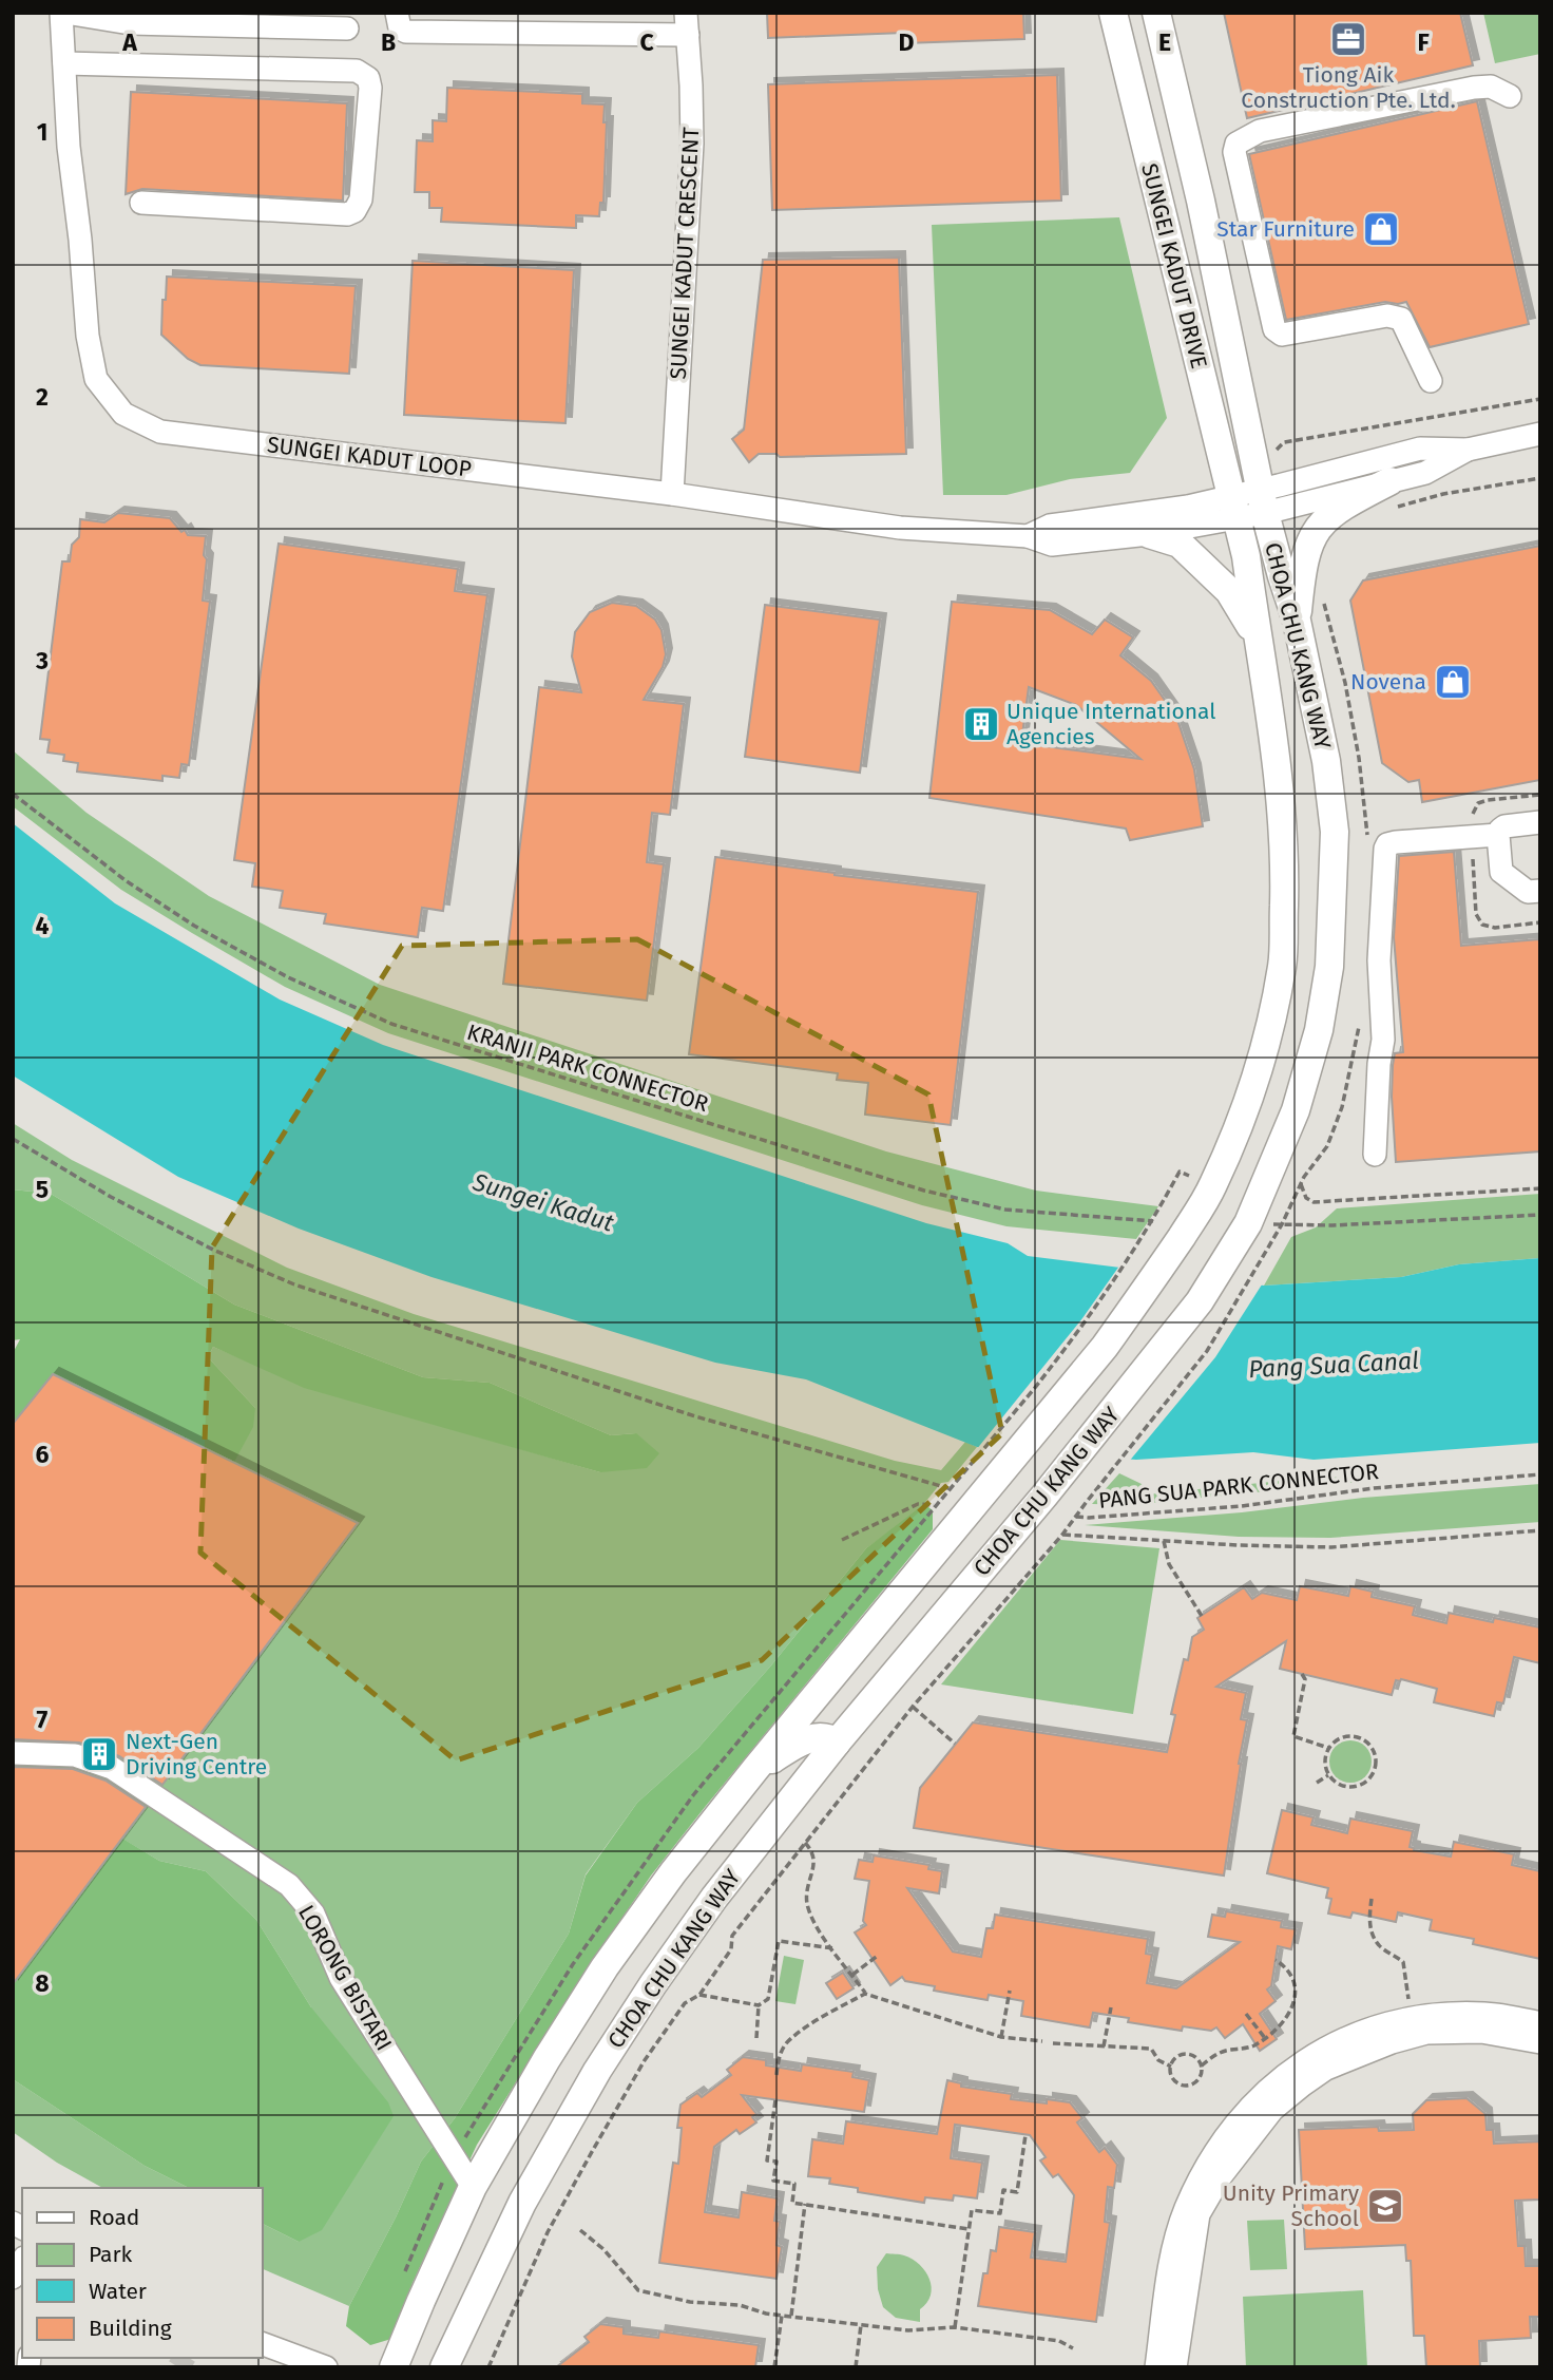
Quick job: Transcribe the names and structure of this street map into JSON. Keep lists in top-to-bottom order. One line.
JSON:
{"streets":{"main road":["SUNGEI KADUT DRIVE","CHOA CHU KANG WAY"],"street":["SUNGEI KADUT CRESCENT","SUNGEI KADUT LOOP","LORONG BISTARI"],"path":["KRANJI PARK CONNECTOR","PANG SUA PARK CONNECTOR"]},"crossings":[["SUNGEI KADUT CRESCENT","SUNGEI KADUT LOOP"],["SUNGEI KADUT DRIVE","SUNGEI KADUT LOOP"],["SUNGEI KADUT DRIVE","CHOA CHU KANG WAY"],["SUNGEI KADUT LOOP","CHOA CHU KANG WAY"],["CHOA CHU KANG WAY","LORONG BISTARI"]],"water":["Sungei Kadut","Pang Sua Canal"],"places":{"office":["Tiong Aik Construction Pte. Ltd."],"shop":["Star Furniture","Novena"],"building":["Unique International Agencies","Next-Gen Driving Centre"],"school or university":["Unity Primary School"]},"legend":["Road","Park","Water","Building"],"grid":{"columns":["A","B","C","D","E","F"],"rows":["1","2","3","4","5","6","7","8"]}}
